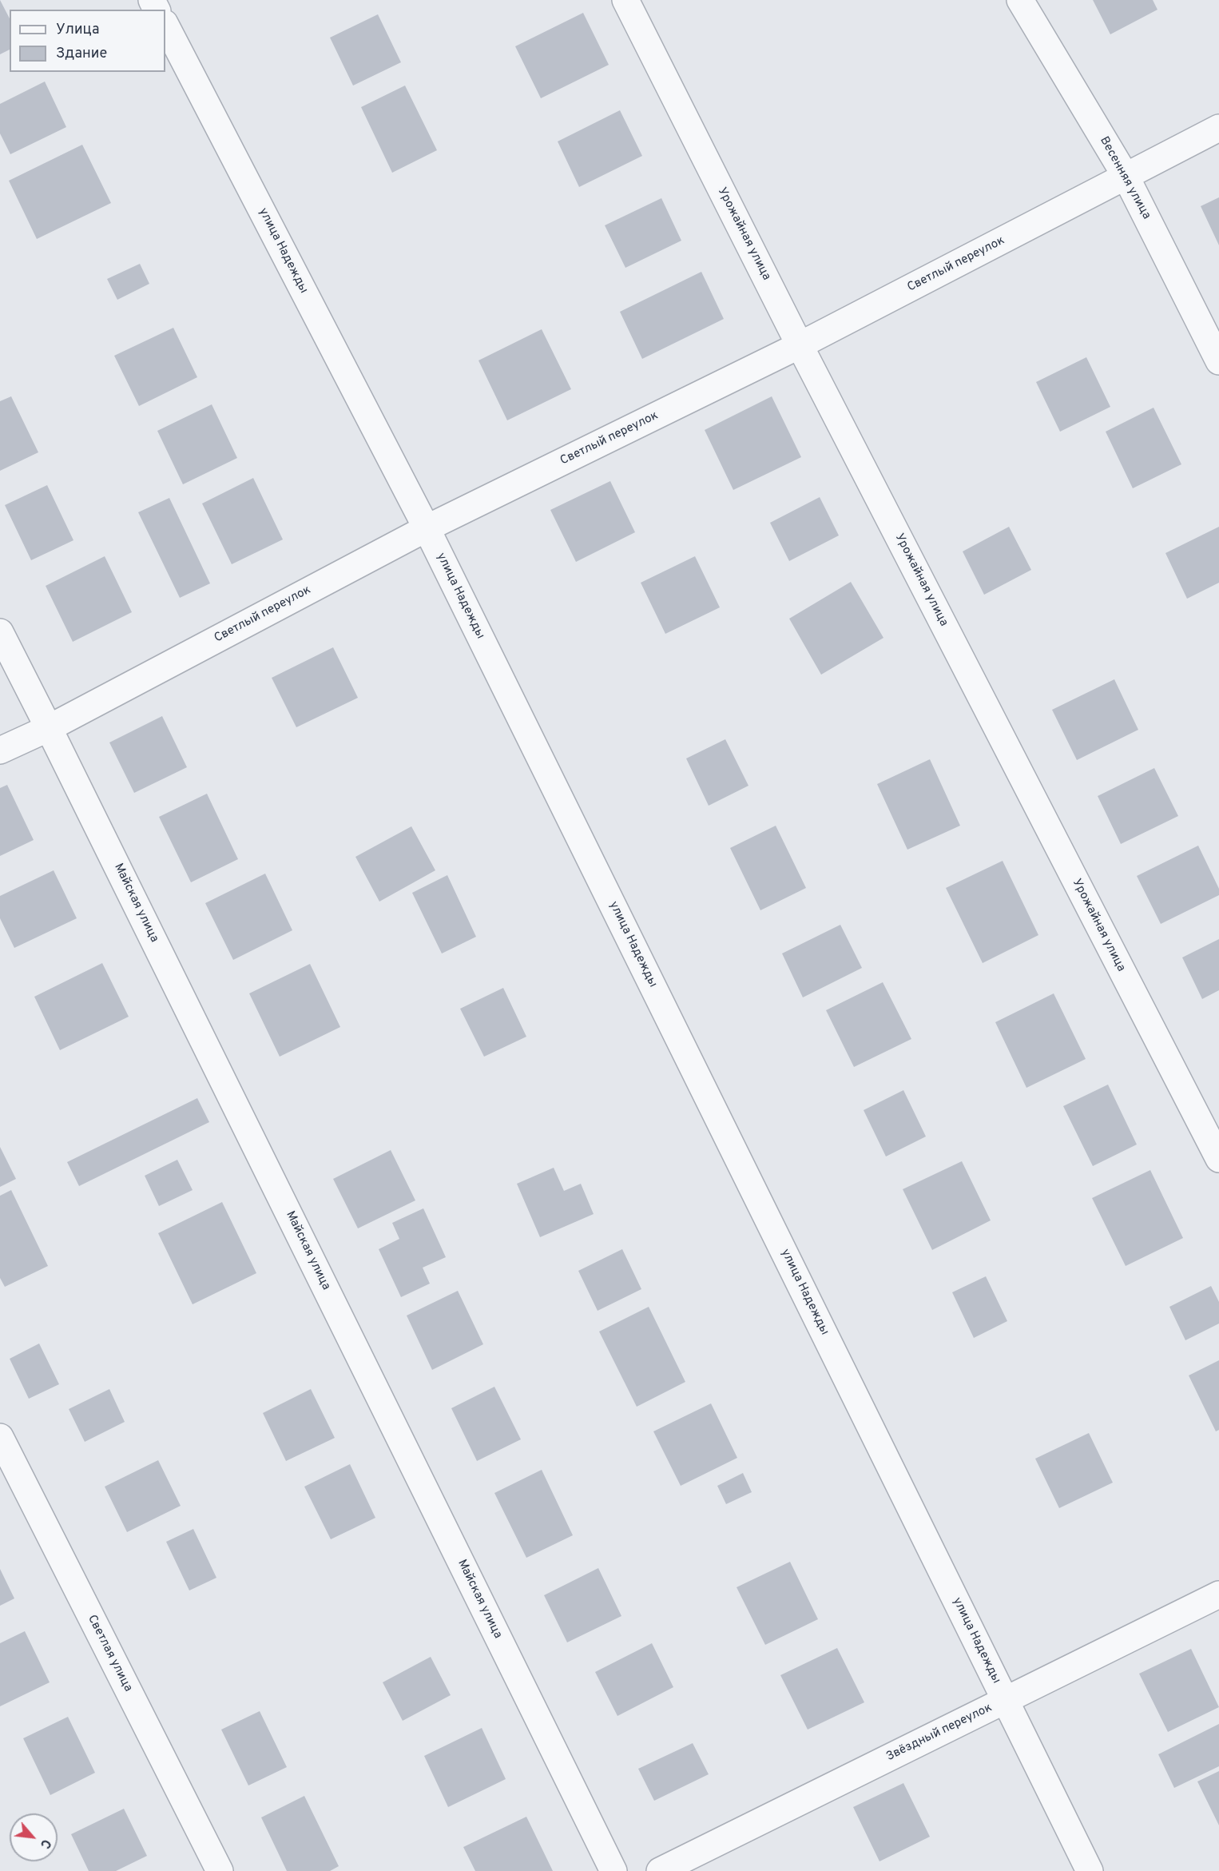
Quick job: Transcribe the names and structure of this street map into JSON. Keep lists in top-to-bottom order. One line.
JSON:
{"streets":{"street":["Весенняя улица","Урожайная улица","улица Надежды","Светлый переулок","Майская улица","Светлая улица","Звёздный переулок"]},"crossings":[["Весенняя улица","Светлый переулок"],["Урожайная улица","Светлый переулок"],["улица Надежды","Светлый переулок"],["улица Надежды","Звёздный переулок"],["Светлый переулок","Майская улица"]],"legend":["Улица","Здание"],"north":"bottom right"}
